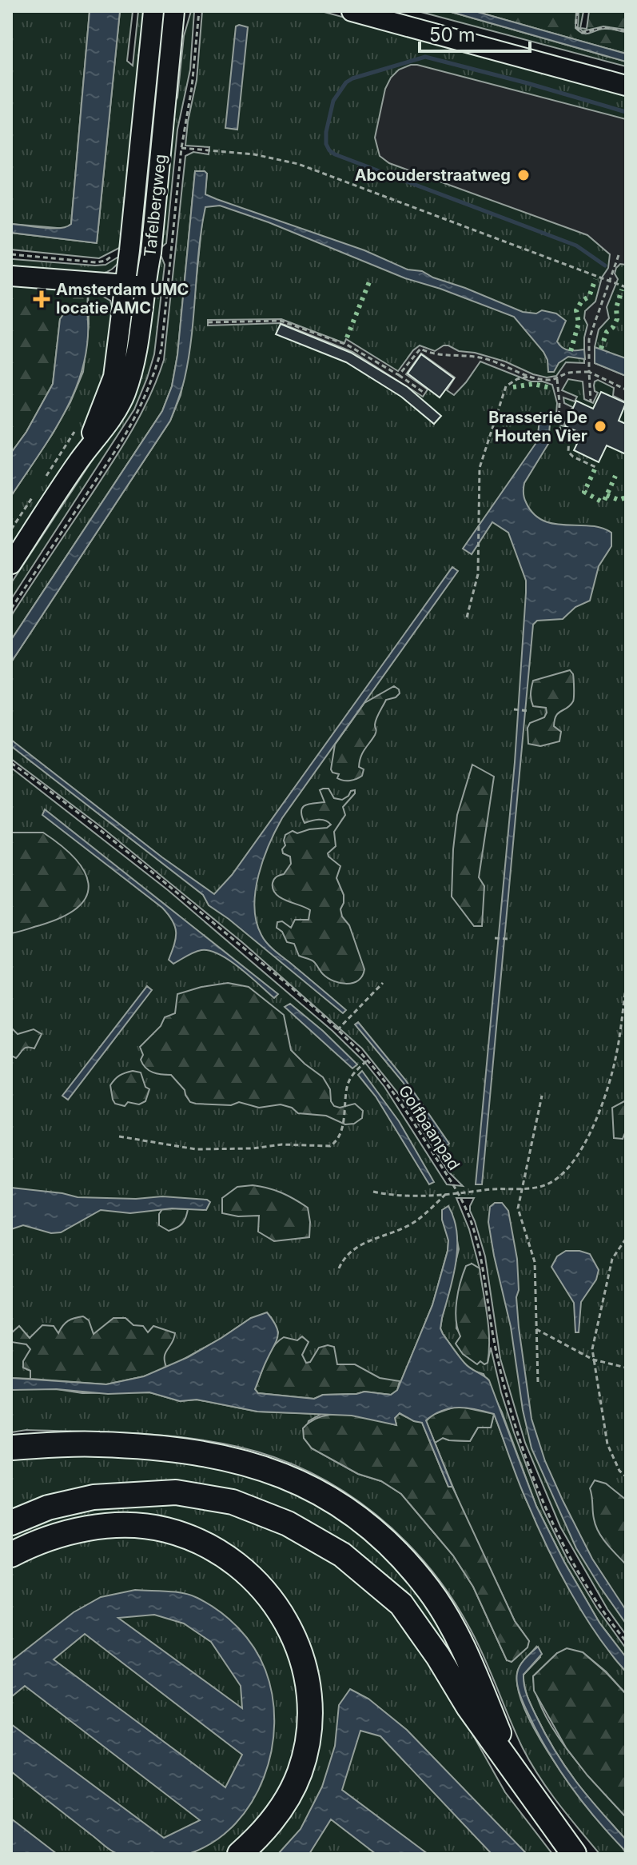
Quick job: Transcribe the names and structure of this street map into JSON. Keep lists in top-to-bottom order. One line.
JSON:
{"streets":{"street":["Tafelbergweg"],"path":["Golfbaanpad"]},"places":{"other":["Abcouderstraatweg","Brasserie De Houten Vier"],"health":["Amsterdam UMC locatie AMC"]},"scale_bar":"50 m"}
